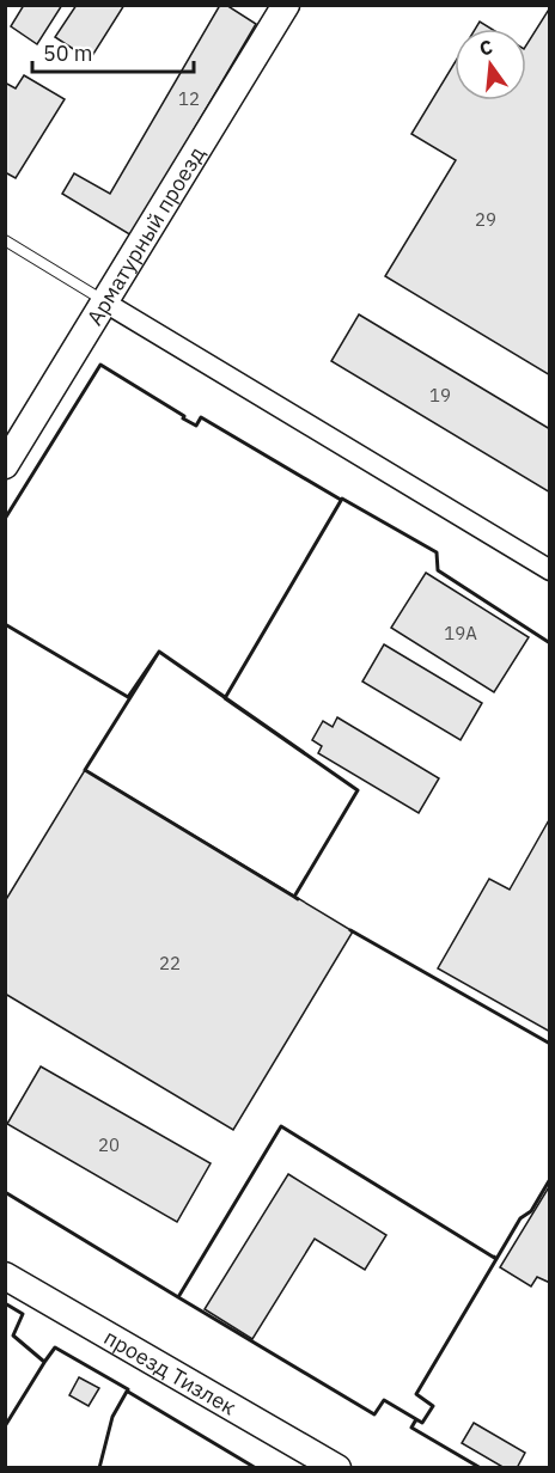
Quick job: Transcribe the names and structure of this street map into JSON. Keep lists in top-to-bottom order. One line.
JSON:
{"streets":{"street":["Арматурный проезд","проезд Тизлек"]},"house_numbers":["12","29","19","19А","22","20"],"scale_bar":"50 m","north":"top"}
